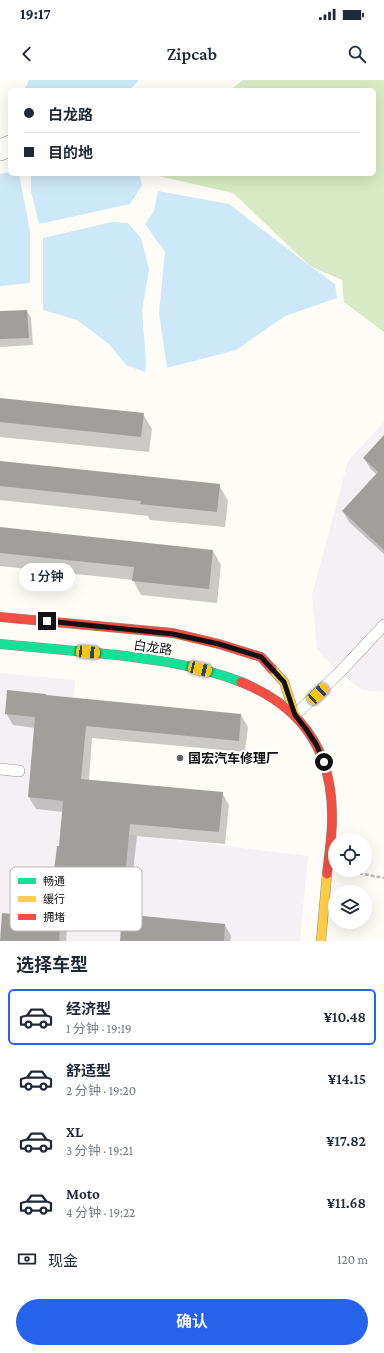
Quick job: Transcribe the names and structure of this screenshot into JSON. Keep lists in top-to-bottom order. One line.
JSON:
{"streets":{"street":["白龙路"]},"places":["国宏汽车修理厂"],"legend":["畅通","缓行","拥堵"],"page":{"status":"19:17","header":"Zipcab","banner":["白龙路","目的地"],"bubble":"1 分钟","heading":"选择车型","list":[{"name":"经济型","note":"1 分钟 · 19:19","value":"¥10.48"},{"name":"舒适型","note":"2 分钟 · 19:20","value":"¥14.15"},{"name":"XL","note":"3 分钟 · 19:21","value":"¥17.82"},{"name":"Moto","note":"4 分钟 · 19:22","value":"¥11.68"}],"pay":["现金","120 m"],"buttons":"确认"}}
